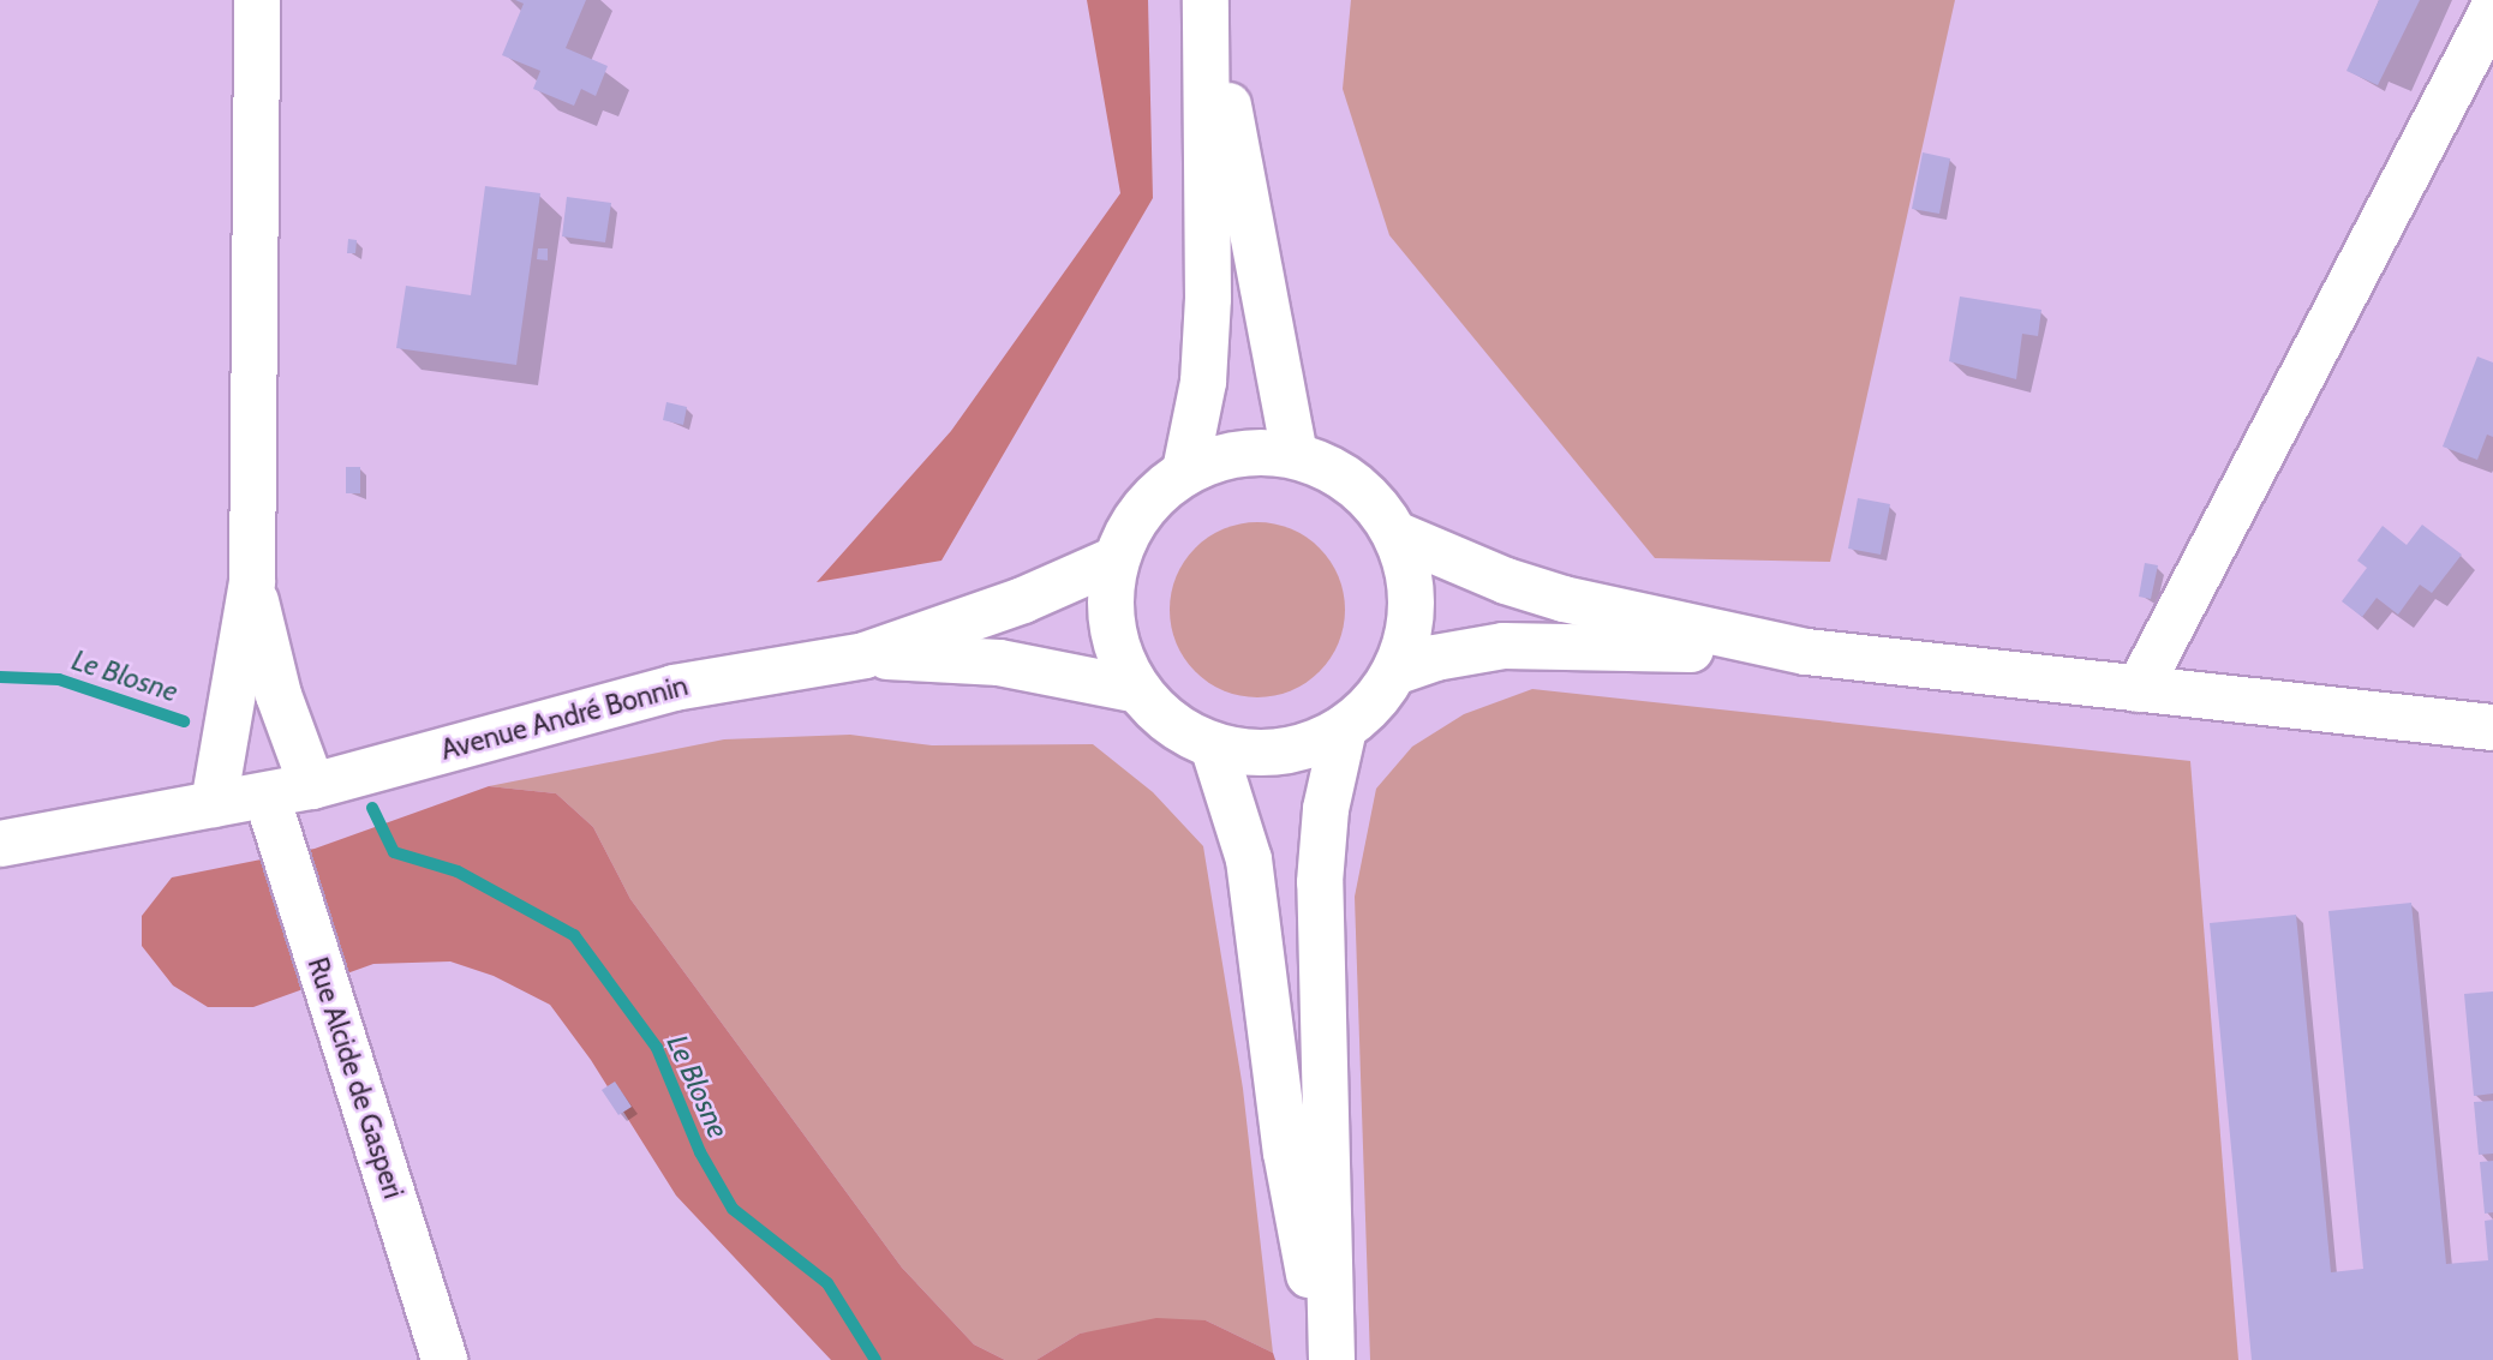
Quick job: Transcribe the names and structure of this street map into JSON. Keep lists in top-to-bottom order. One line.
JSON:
{"streets":{"main road":["Avenue André Bonnin","Rue Alcide de Gasperi"]},"crossings":[["Avenue André Bonnin","Rue Alcide de Gasperi"]],"water":["Le Blosne"]}
